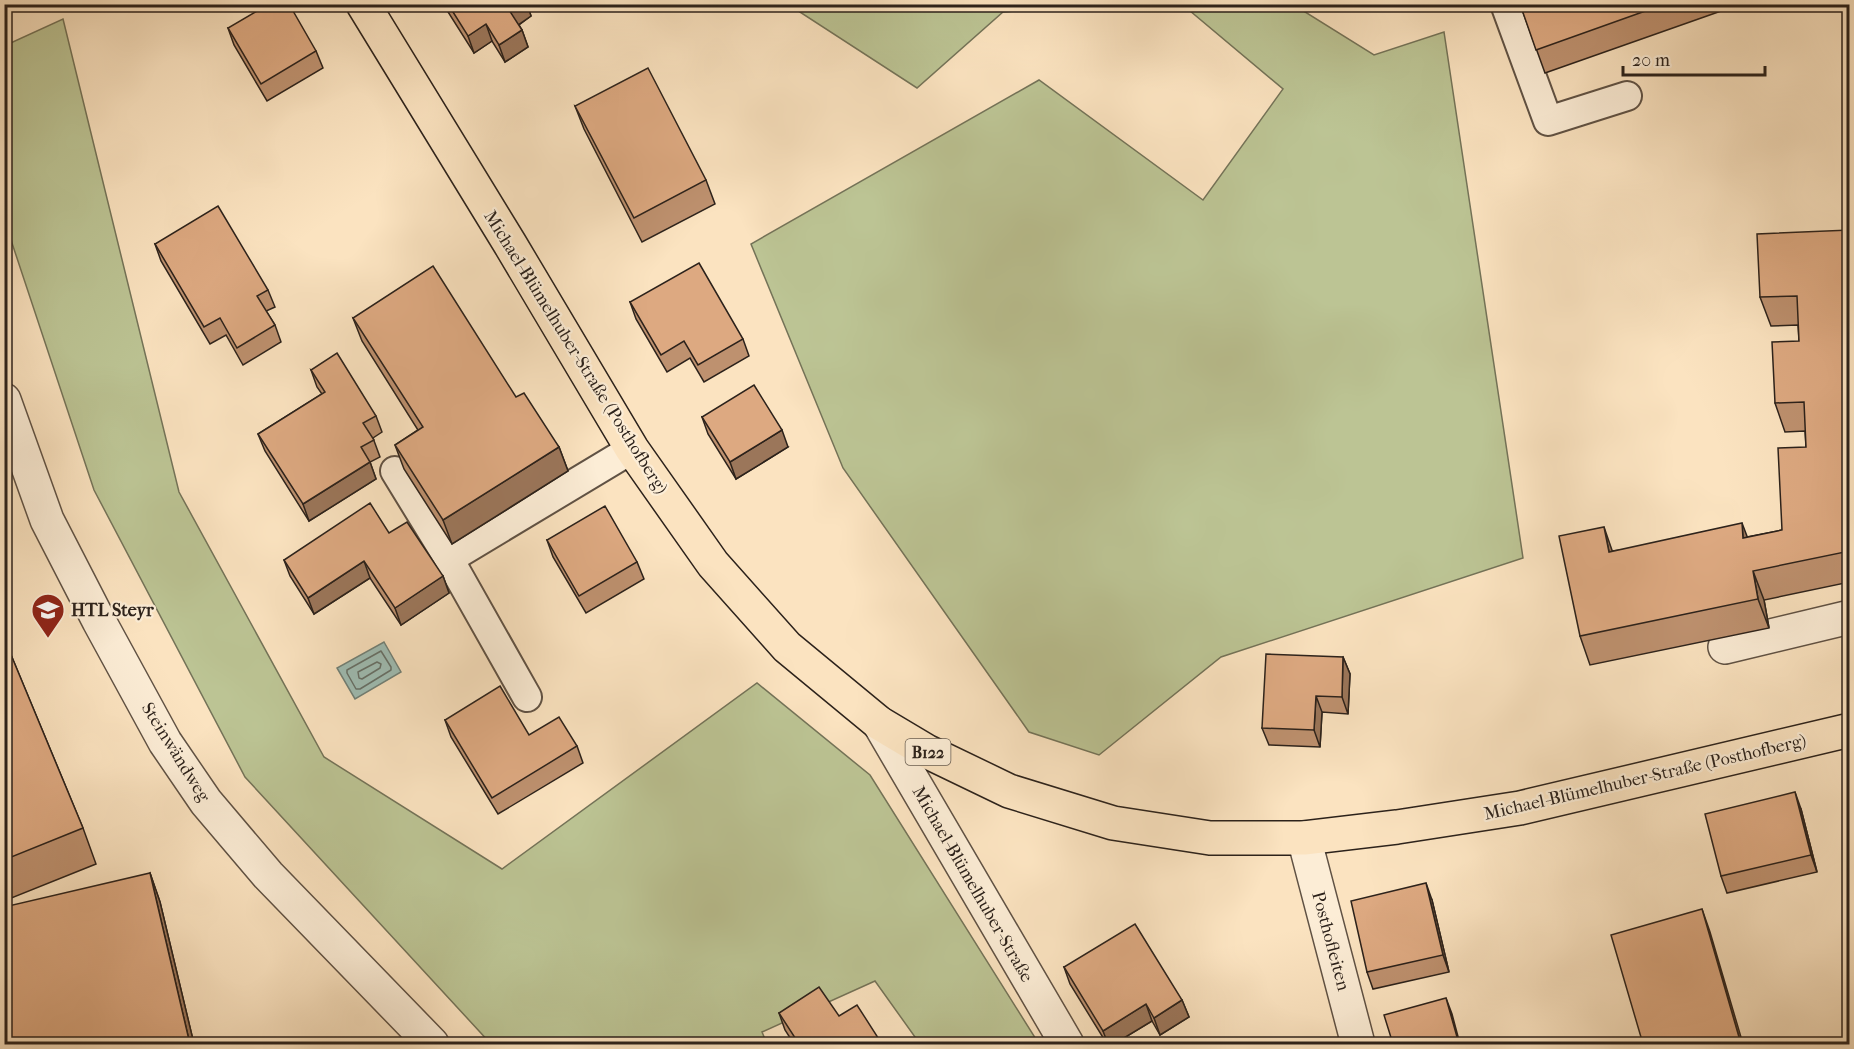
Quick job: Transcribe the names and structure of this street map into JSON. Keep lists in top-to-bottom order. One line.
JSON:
{"streets":{"main road":["Michael-Blümelhuber-Straße (Posthofberg)","B122"],"street":["Steinwändweg","Michael-Blümelhuber-Straße","Posthofleiten"]},"crossings":[["Michael-Blümelhuber-Straße (Posthofberg)","Michael-Blümelhuber-Straße"],["Michael-Blümelhuber-Straße (Posthofberg)","Posthofleiten"]],"places":{"school or university":["HTL Steyr"]},"scale_bar":"20 m"}
